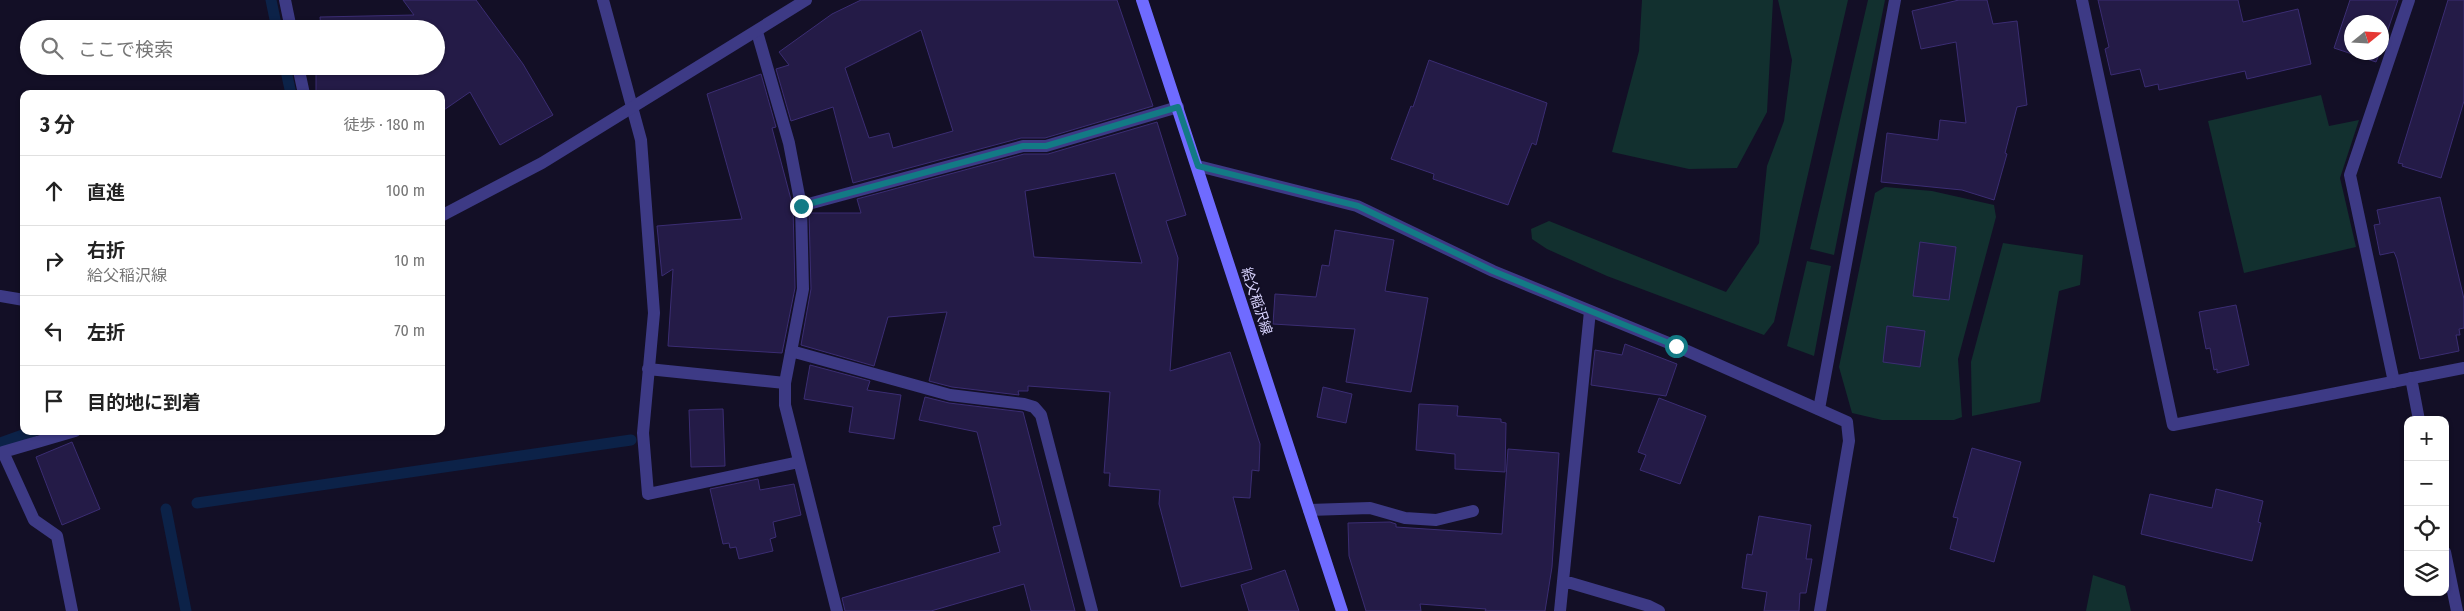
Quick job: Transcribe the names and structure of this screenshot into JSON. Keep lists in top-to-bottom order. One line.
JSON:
{"streets":{"main road":["給父稲沢線"]},"north":"right","page":{"search":"ここで検索","heading":["3 分","徒歩 · 180 m"],"list":[["直進","100 m"],["右折","給父稲沢線","10 m"],["左折","70 m"],"目的地に到着"],"map_buttons":["+","−"]}}
